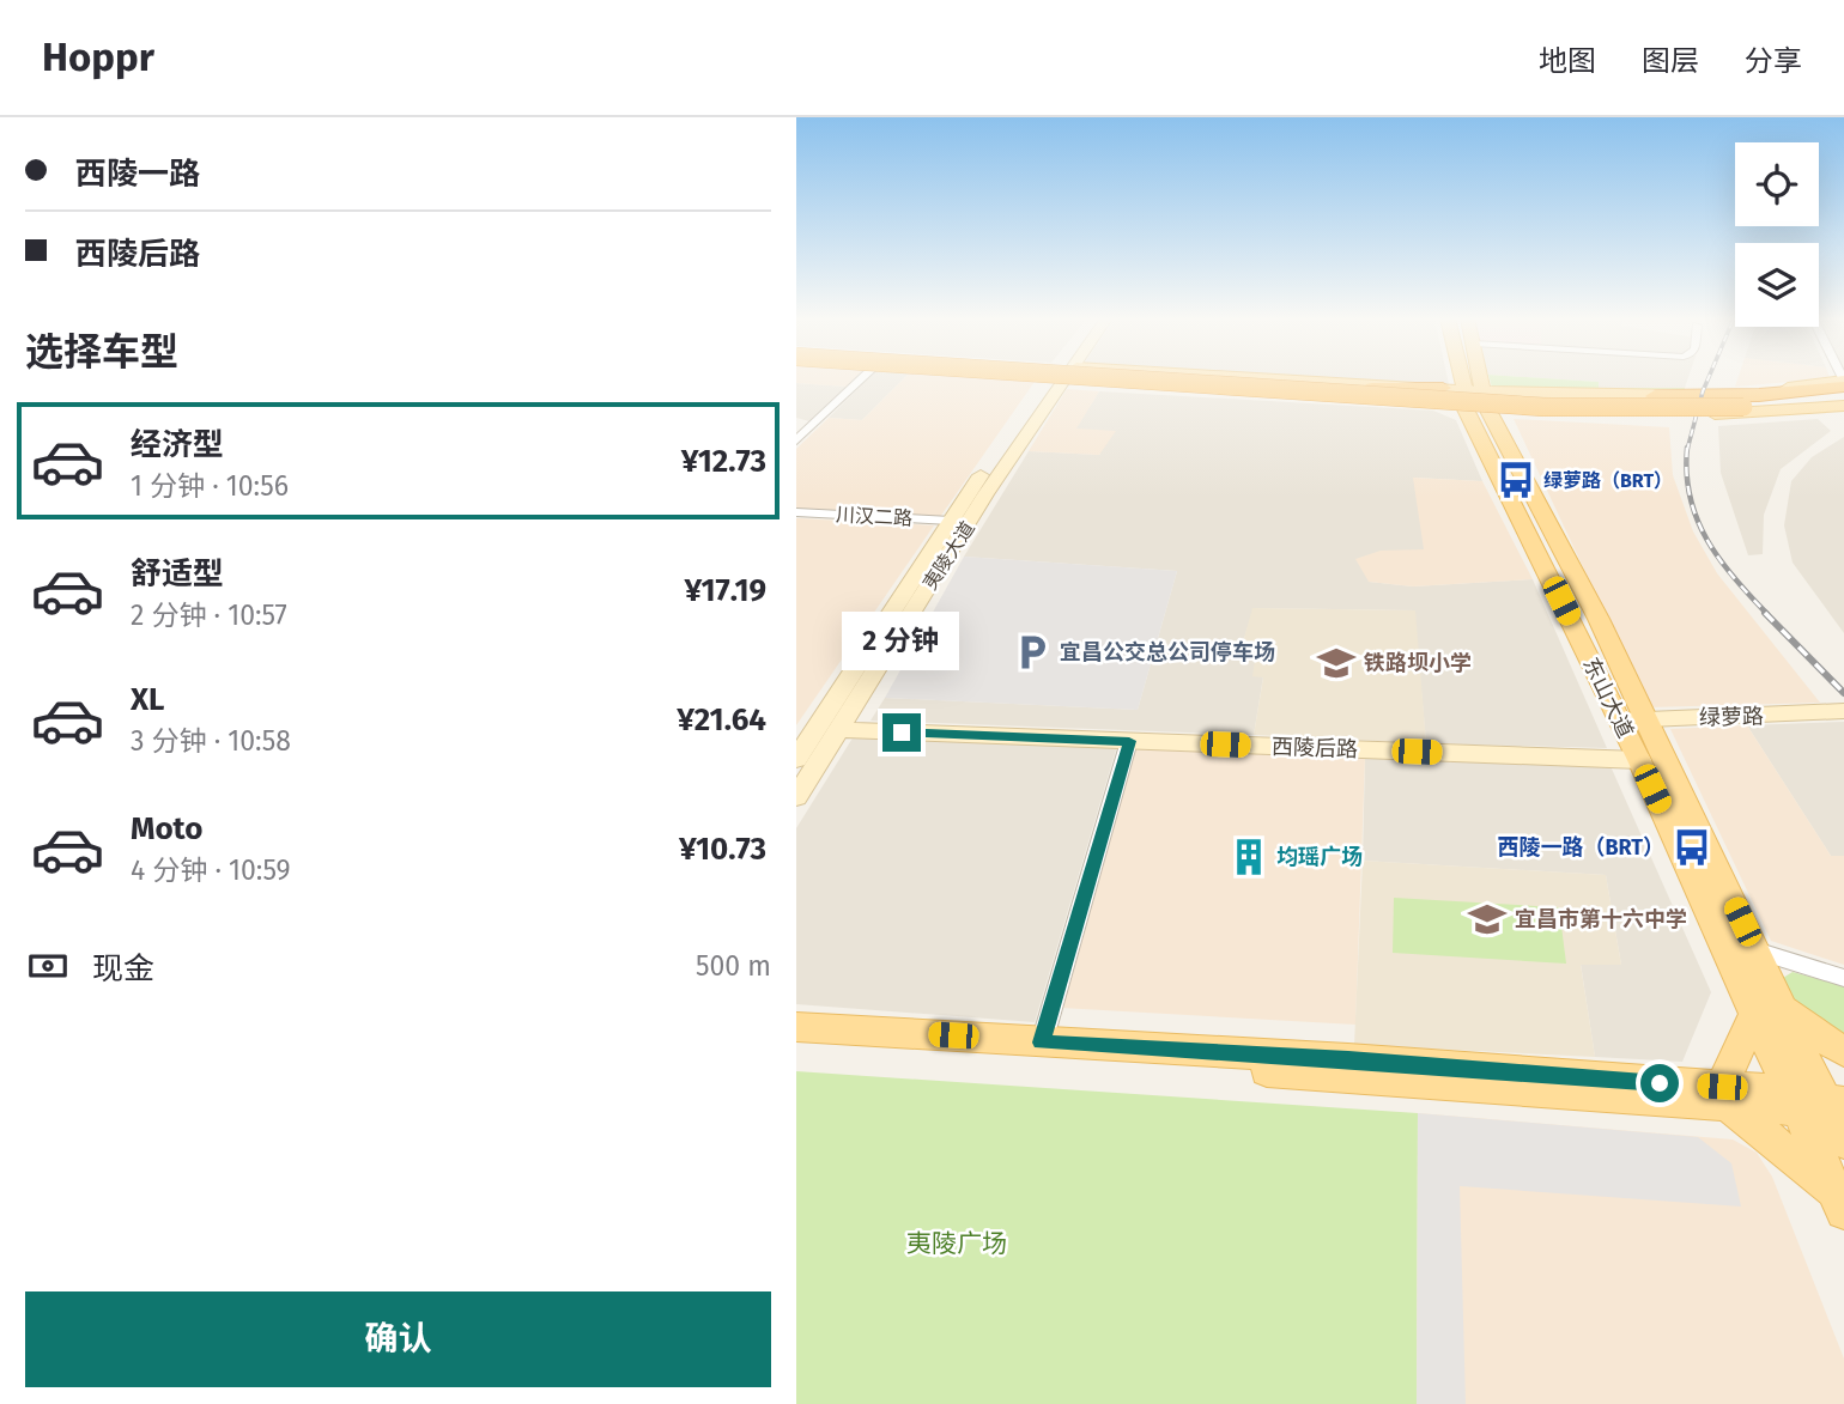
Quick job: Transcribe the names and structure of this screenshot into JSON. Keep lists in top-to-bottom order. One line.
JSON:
{"streets":{"main road":["夷陵大道","东山大道","绿萝路","西陵后路"],"street":["川汉二路"]},"crossings":[["川汉二路","夷陵大道"],["夷陵大道","西陵后路"],["东山大道","绿萝路"],["东山大道","西陵后路"]],"parks":["夷陵广场"],"places":{"bus stop":["绿萝路（BRT）","西陵一路（BRT）"],"parking":["宜昌公交总公司停车场"],"school or university":["铁路坝小学","宜昌市第十六中学"],"building":["均瑶广场"]},"page":{"header":"Hoppr","nav":["地图","图层","分享"],"banner":["西陵一路","西陵后路"],"heading":"选择车型","list":[{"name":"经济型","note":"1 分钟 · 10:56","value":"¥12.73"},{"name":"舒适型","note":"2 分钟 · 10:57","value":"¥17.19"},{"name":"XL","note":"3 分钟 · 10:58","value":"¥21.64"},{"name":"Moto","note":"4 分钟 · 10:59","value":"¥10.73"}],"bubble":"2 分钟","pay":["现金","500 m"],"buttons":"确认"}}
